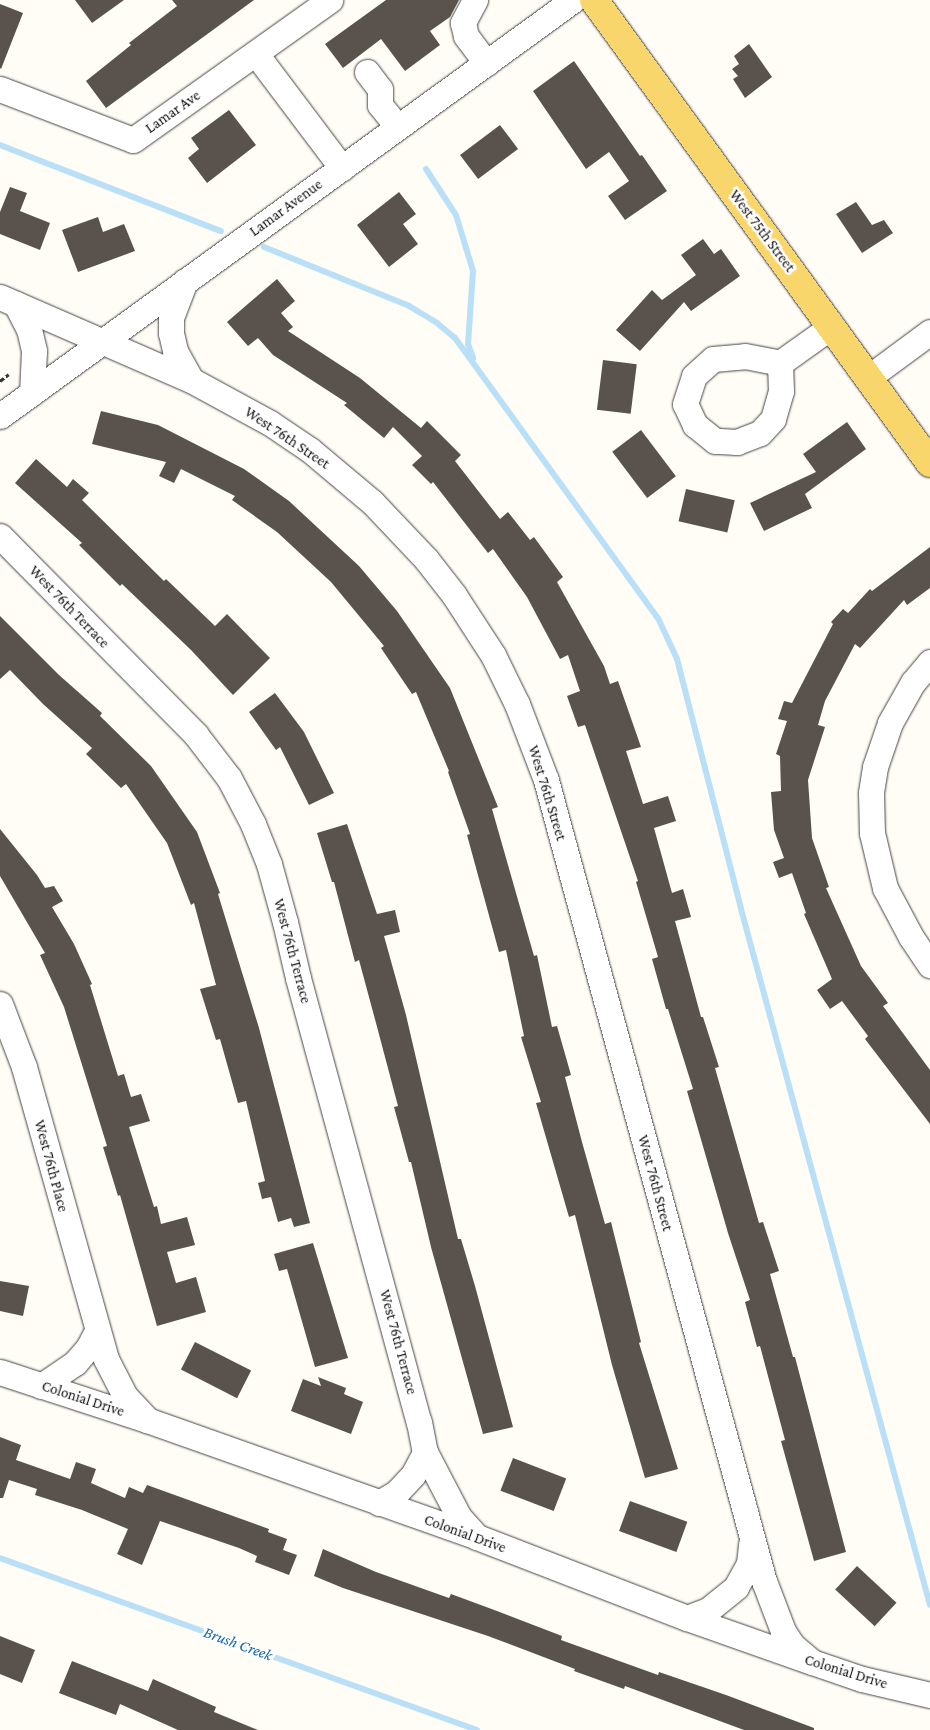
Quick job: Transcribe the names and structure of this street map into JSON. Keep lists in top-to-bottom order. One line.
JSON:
{"streets":{"main road":["West 75th Street"],"street":["Lamar Ave","Lamar Avenue","West 76th Street","West 76th Terrace","West 76th Place","Colonial Drive"]},"crossings":[["Lamar Avenue","West 76th Street"],["West 76th Street","Colonial Drive"],["West 76th Terrace","Colonial Drive"],["West 76th Place","Colonial Drive"]],"water":["Brush Creek"]}
